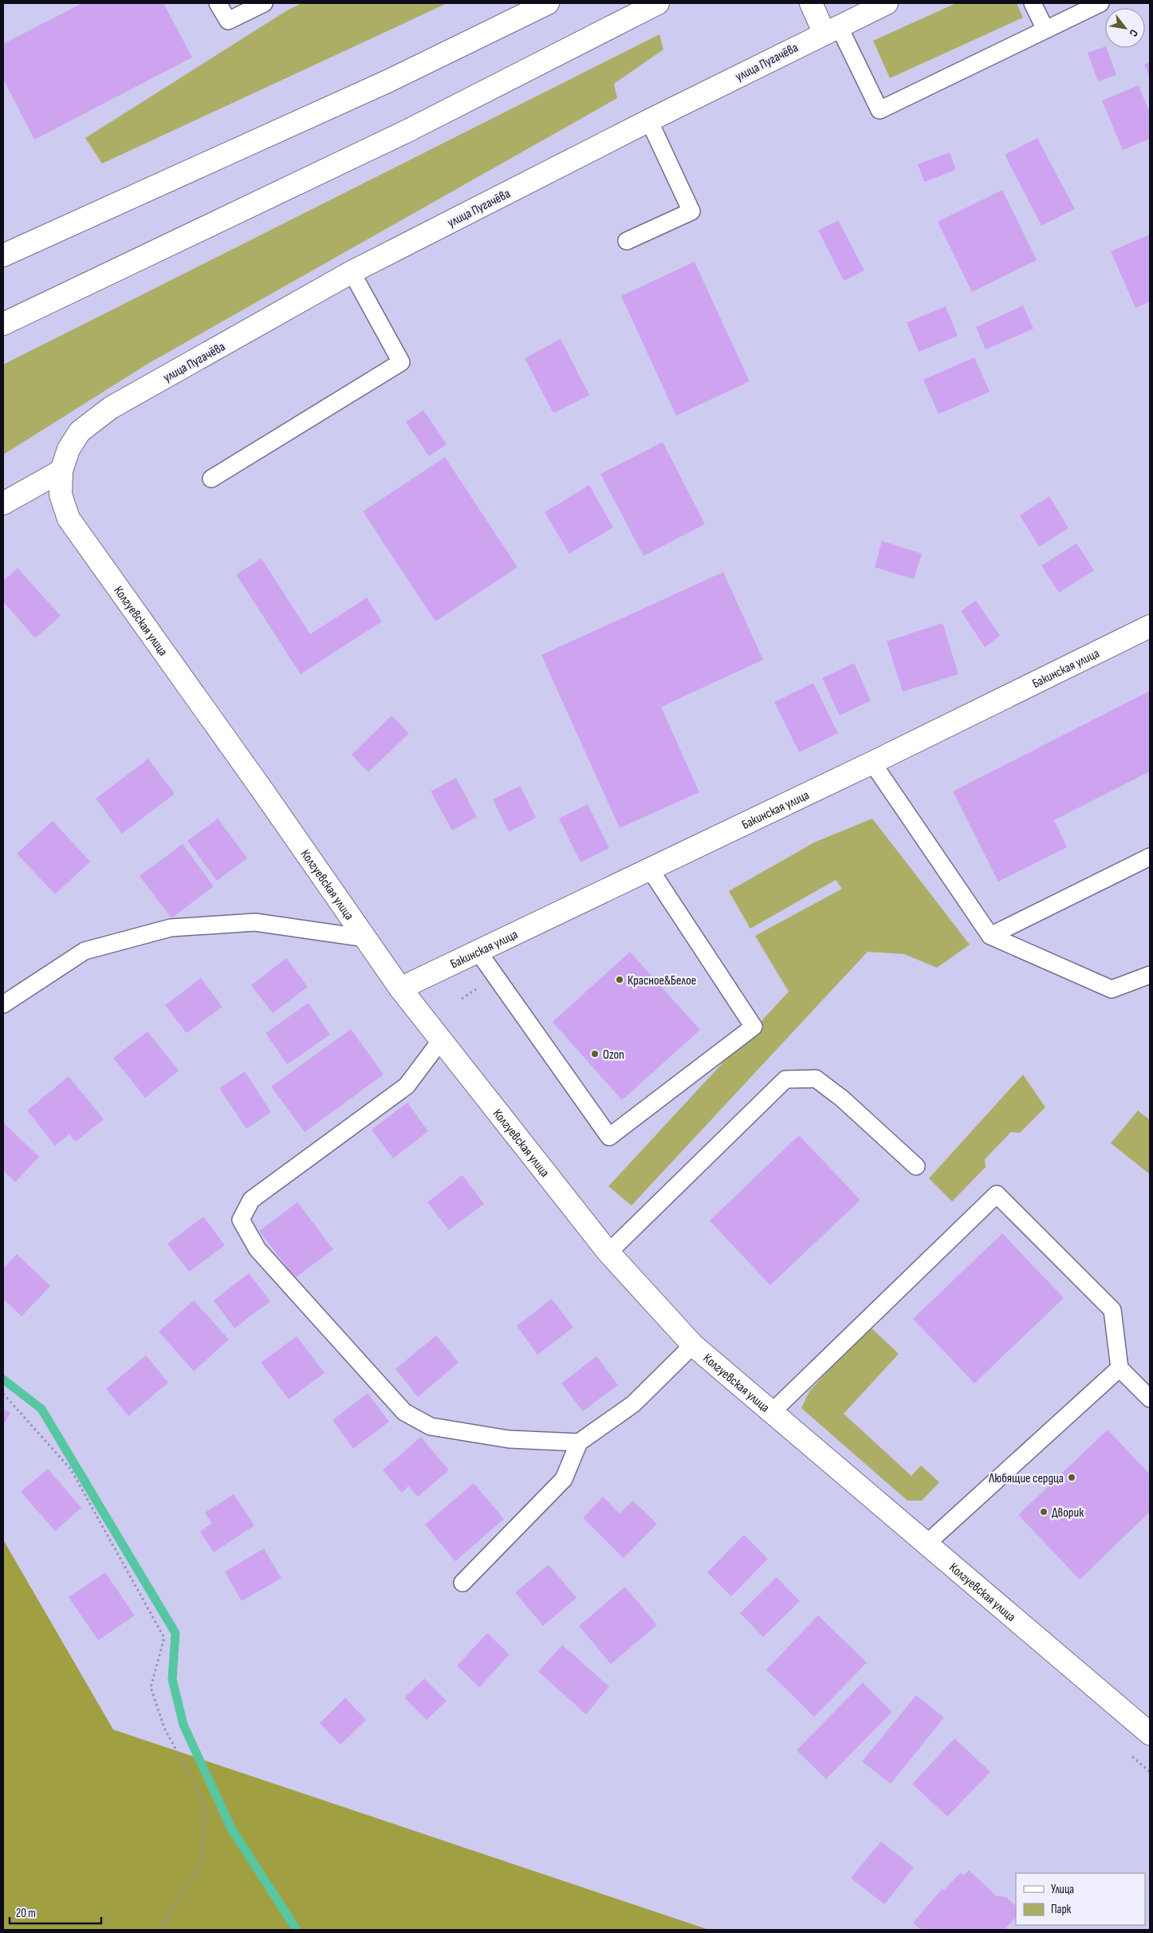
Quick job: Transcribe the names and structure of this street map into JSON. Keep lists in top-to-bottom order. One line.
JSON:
{"streets":{"street":["улица Пугачёва","Колгуевская улица","Бакинская улица"]},"crossings":[["улица Пугачёва","Колгуевская улица"],["Колгуевская улица","Бакинская улица"]],"places":["Красное&Белое","Ozon","Любящие сердца","Дворик"],"legend":["Улица","Парк"],"scale_bar":"20 m","north":"bottom right"}
